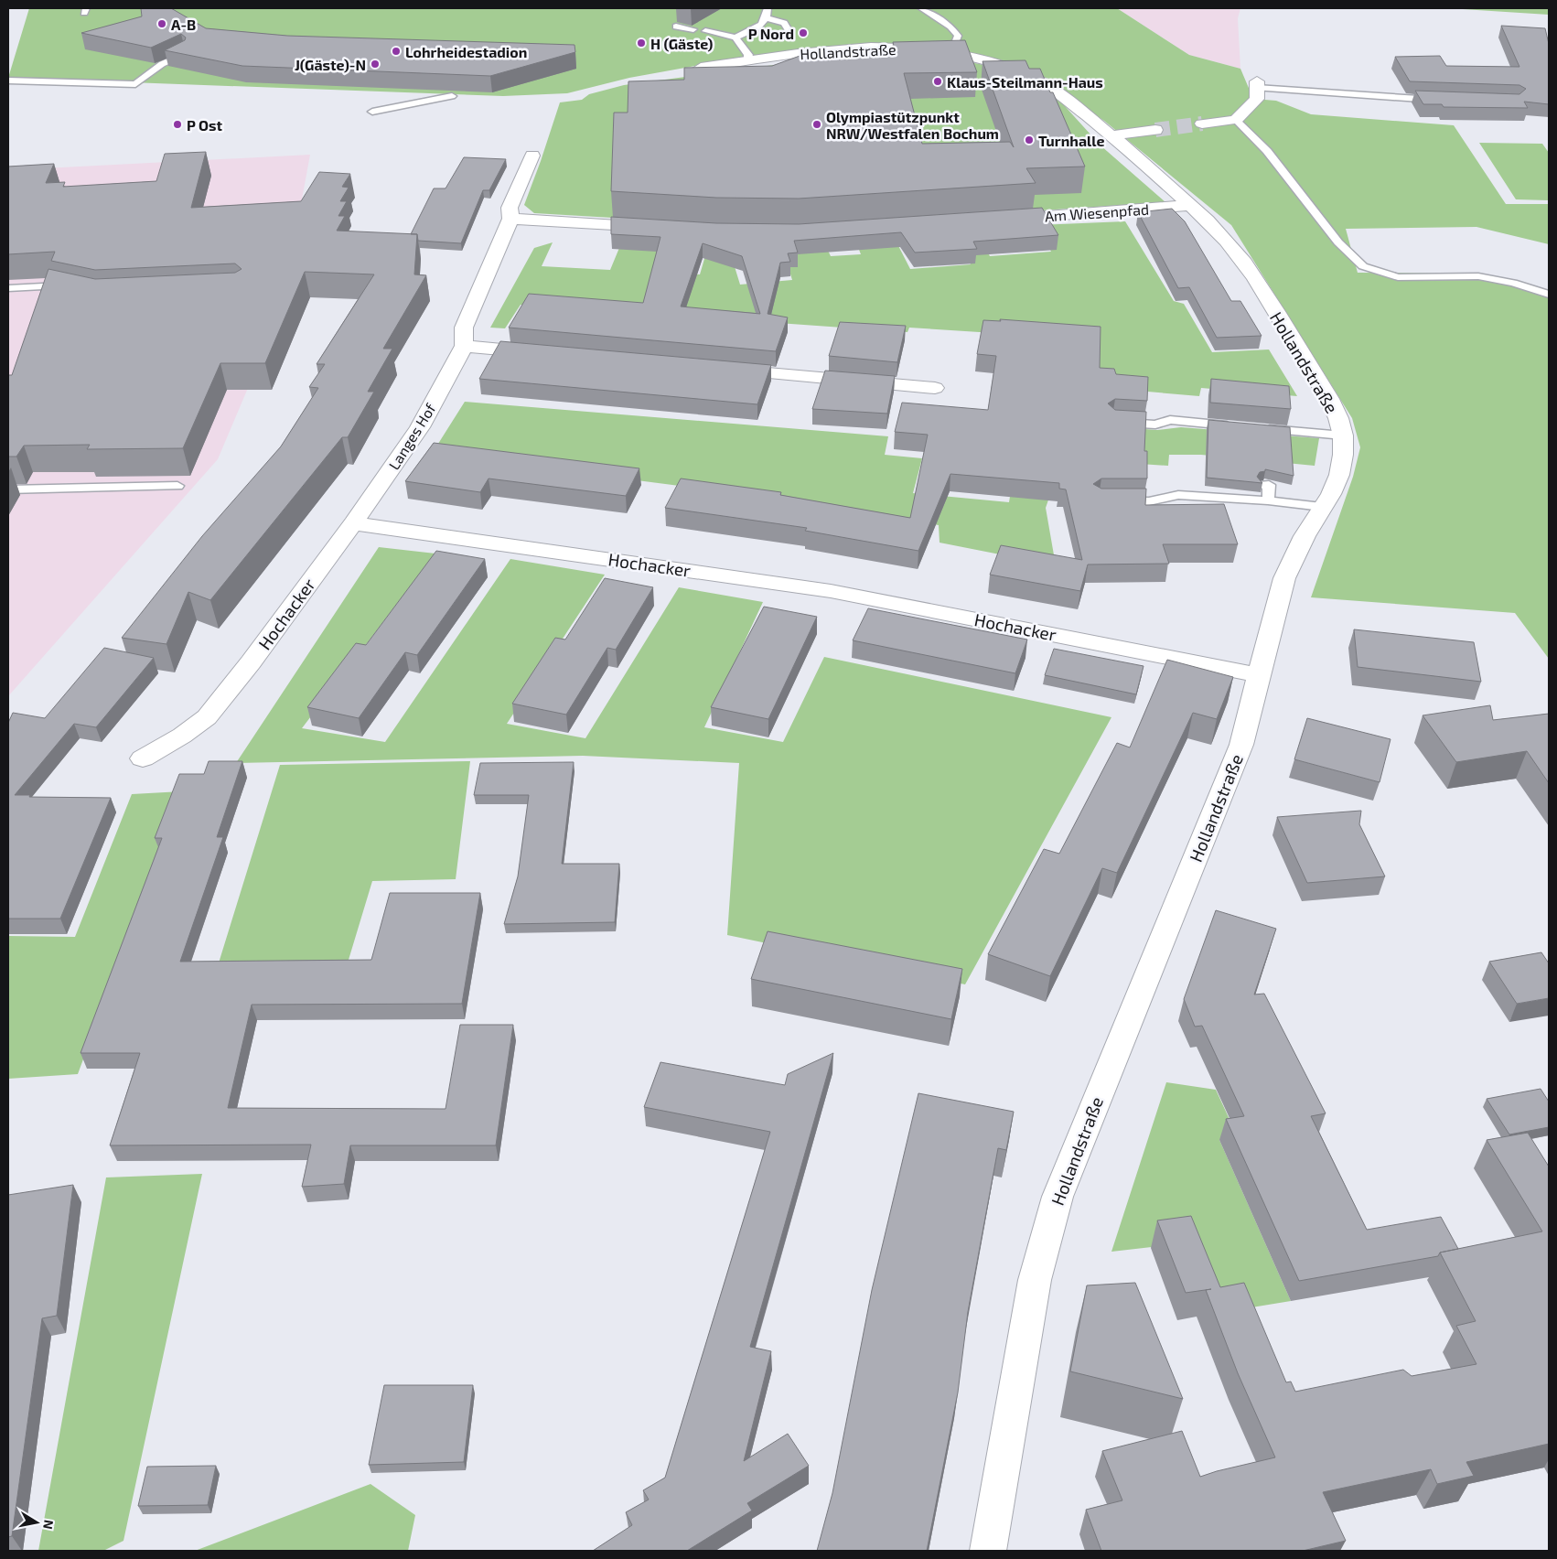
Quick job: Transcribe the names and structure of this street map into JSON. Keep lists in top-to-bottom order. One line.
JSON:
{"streets":{"street":["Hollandstraße","Am Wiesenpfad","Langes Hof","Hochacker"]},"crossings":[["Hollandstraße","Am Wiesenpfad"],["Hollandstraße","Hochacker"],["Langes Hof","Hochacker"]],"places":["A-B","P Nord","H (Gäste)","Lohrheidestadion","J(Gäste)-N","Klaus-Steilmann-Haus","P Ost","Olympiastützpunkt NRW/Westfalen Bochum","Turnhalle"],"north":"right"}
